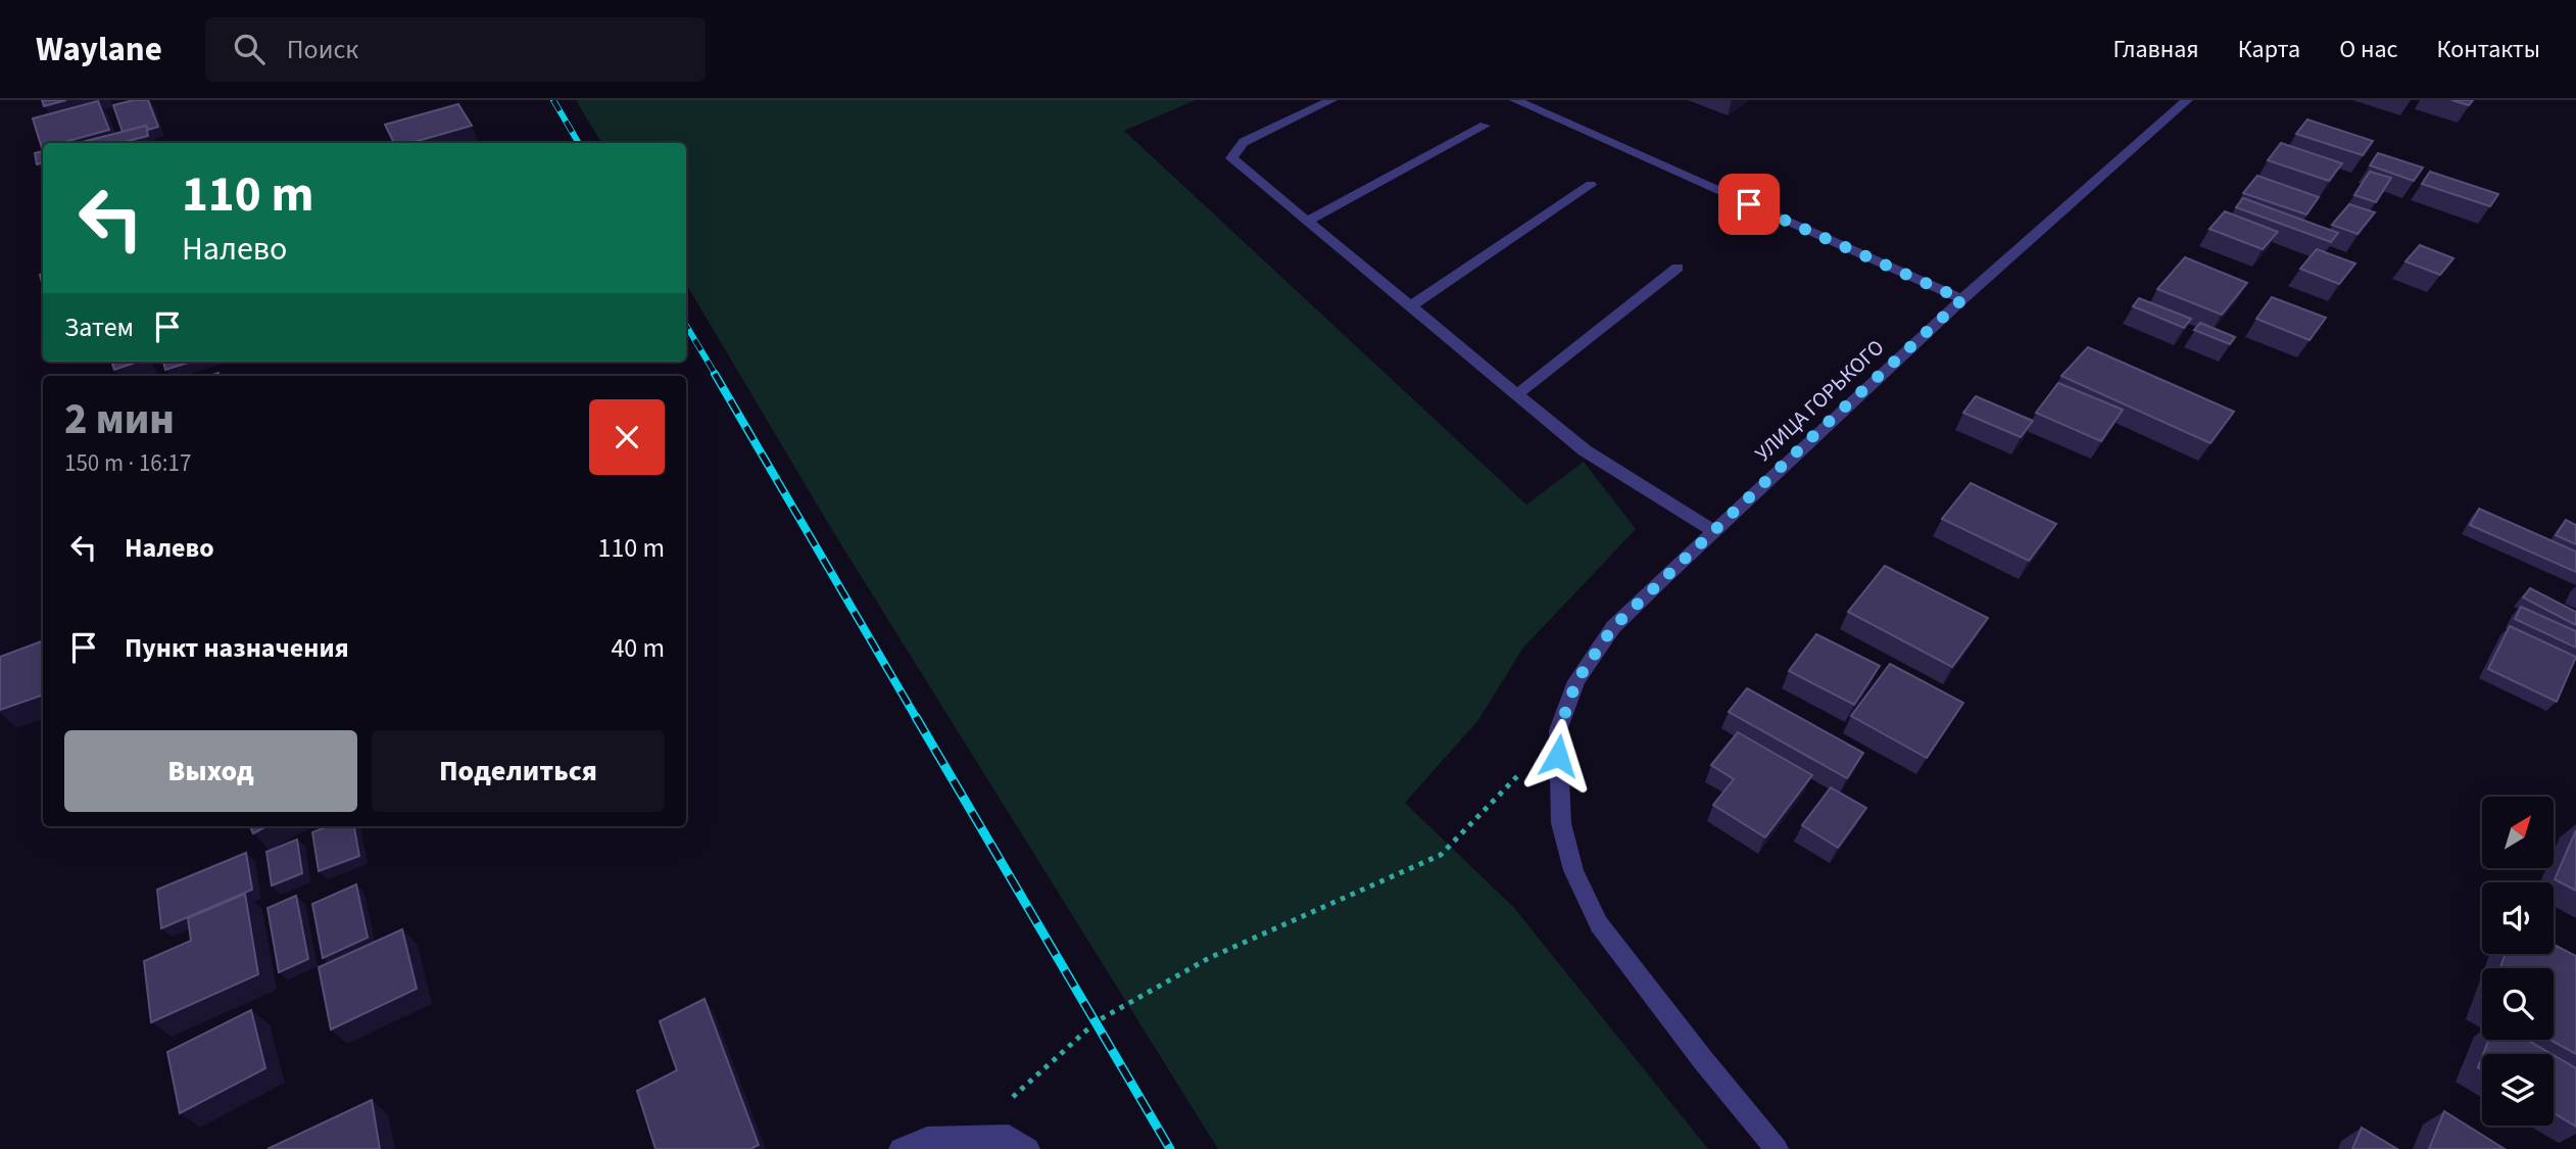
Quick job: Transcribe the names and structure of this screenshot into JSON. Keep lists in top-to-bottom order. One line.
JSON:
{"streets":{"street":["УЛИЦА ГОРЬКОГО"]},"north":"top right","page":{"header":"Waylane","search":"Поиск","nav":["Главная","Карта","О нас","Контакты"],"turn":["110 m","Налево"],"then":"Затем","heading":["2 мин","150 m · 16:17"],"list":[{"name":"Налево","value":"110 m"},{"name":"Пункт назначения","value":"40 m"}],"buttons":["Выход","Поделиться"]}}
